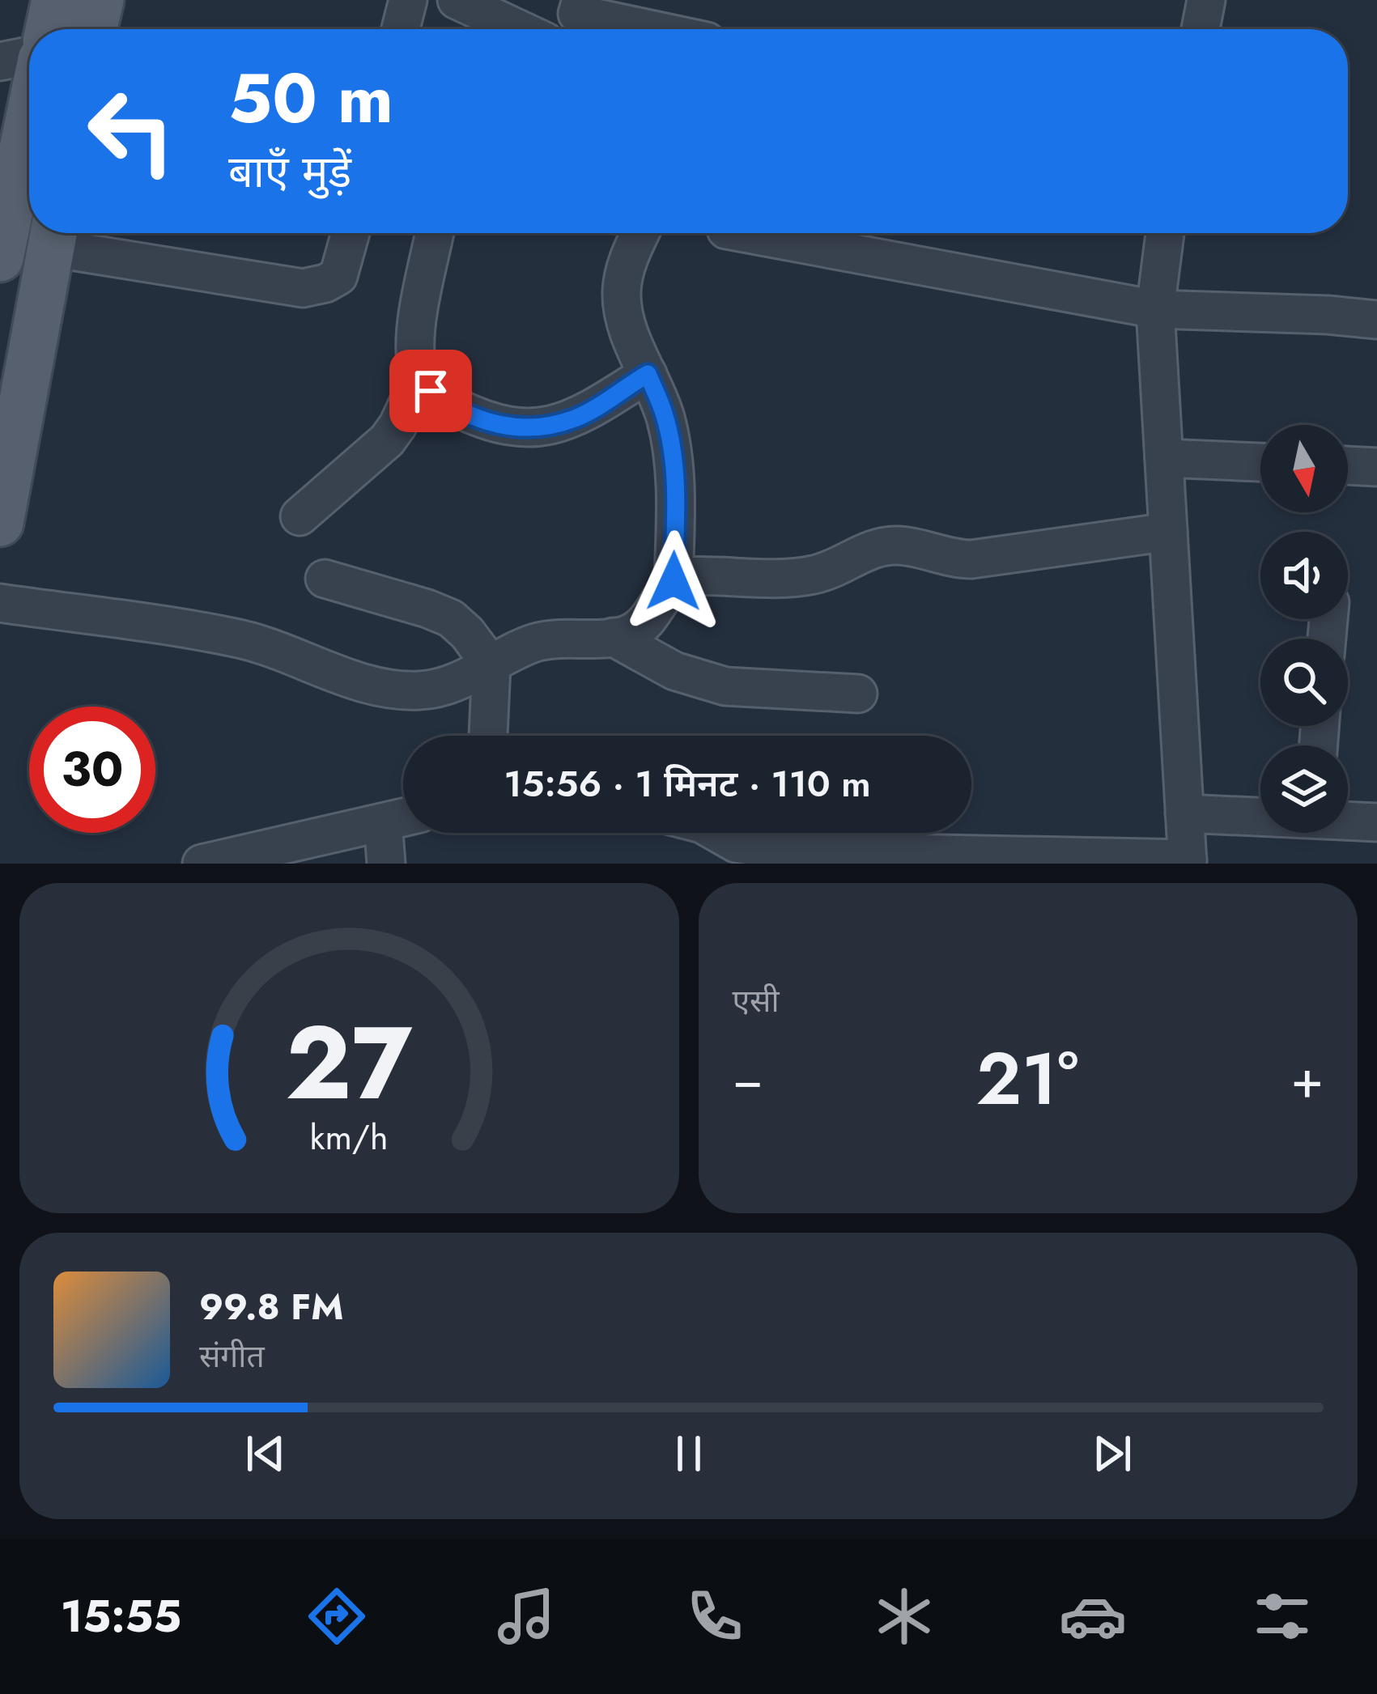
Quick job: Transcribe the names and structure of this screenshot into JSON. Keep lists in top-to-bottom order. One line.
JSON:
{"north":"bottom","page":{"turn":["50 m","बाएँ मुड़ें"],"limit":"30","trip":"15:56 · 1 मिनट · 110 m","tile":"एसी","heat":["−","21°","+"],"song":["99.8 FM","संगीत"],"tabs":"15:55","gauge":["27","km/h"]}}
